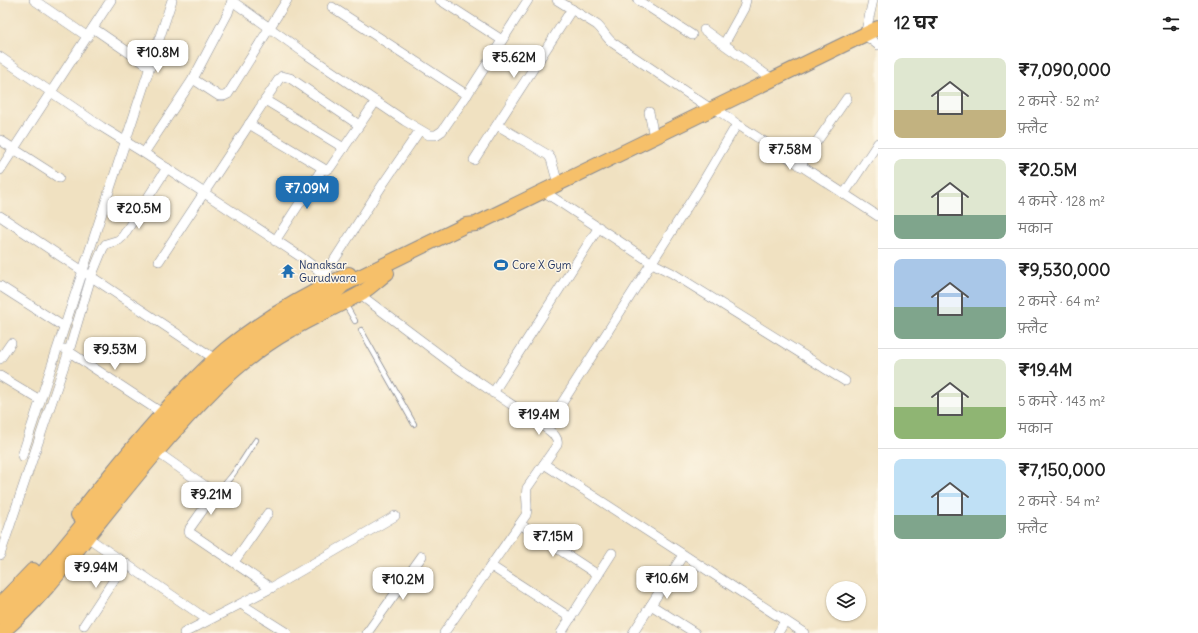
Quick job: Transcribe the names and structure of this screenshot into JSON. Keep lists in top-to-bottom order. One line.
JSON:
{"places":{"sports":["Core X Gym"],"temple":["Nanaksar Gurudwara"]},"page":{"heading":"12 घर","price":["₹10.8M","₹5.62M","₹7.58M","₹7.09M","₹20.5M","₹9.53M","₹19.4M","₹9.21M","₹7.15M","₹9.94M","₹10.6M","₹10.2M"],"list":[{"name":"₹7,090,000","note":"2 कमरे · 52 m² · फ़्लैट"},{"name":"₹20.5M","note":"4 कमरे · 128 m² · मकान"},{"name":"₹9,530,000","note":"2 कमरे · 64 m² · फ़्लैट"},{"name":"₹19.4M","note":"5 कमरे · 143 m² · मकान"},{"name":"₹7,150,000","note":"2 कमरे · 54 m² · फ़्लैट"}]}}
